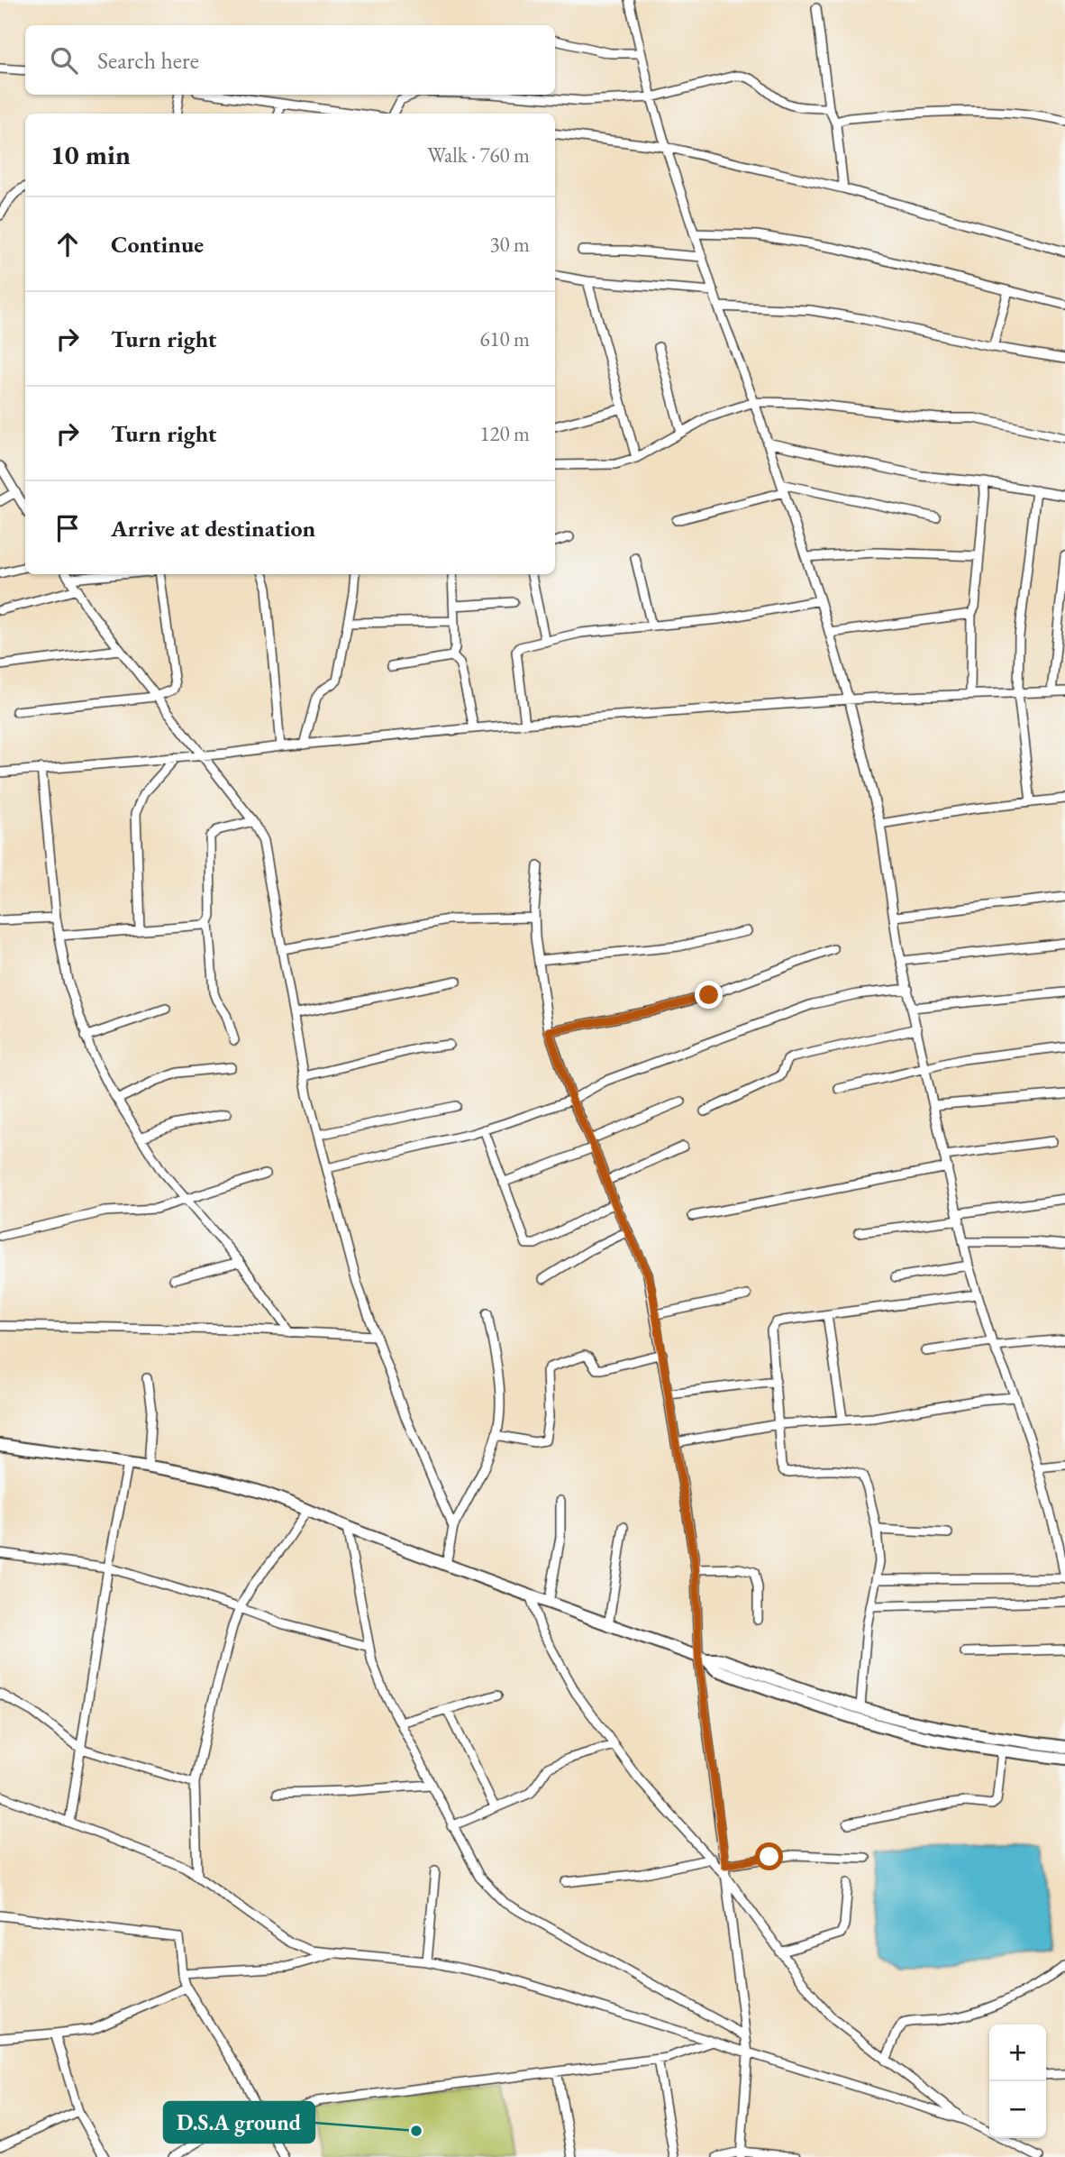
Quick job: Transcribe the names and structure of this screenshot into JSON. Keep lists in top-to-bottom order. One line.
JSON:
{"places":["D.S.A ground"],"page":{"search":"Search here","heading":["10 min","Walk · 760 m"],"list":[["Continue","30 m"],["Turn right","610 m"],["Turn right","120 m"],"Arrive at destination"],"map_buttons":["+","−"]}}
